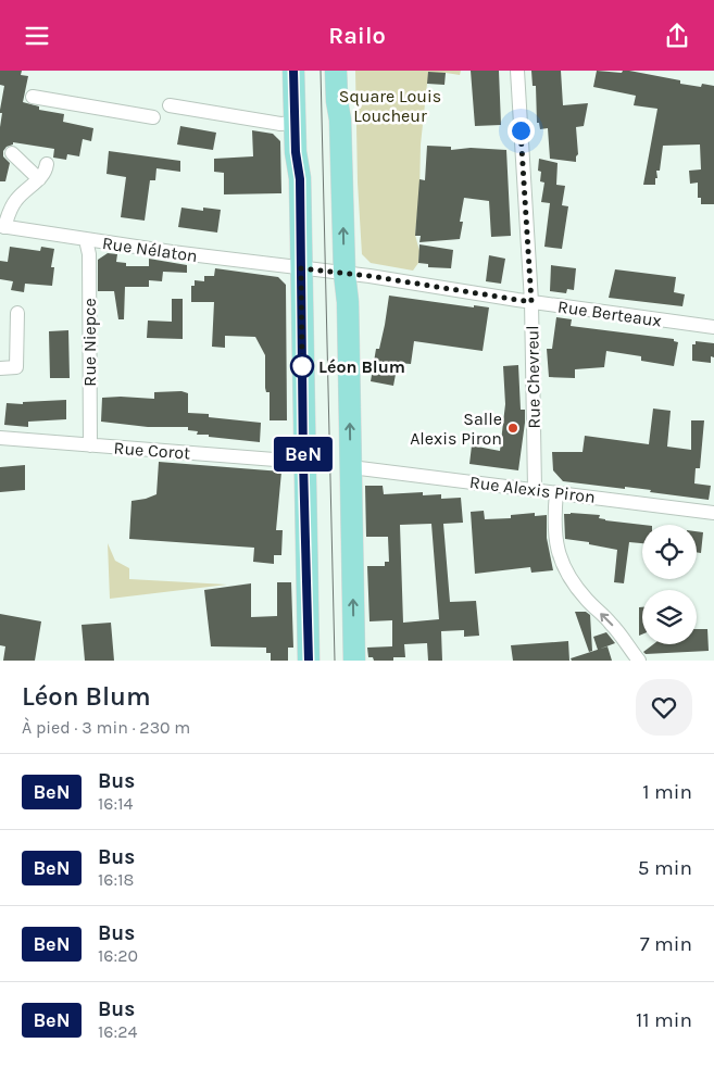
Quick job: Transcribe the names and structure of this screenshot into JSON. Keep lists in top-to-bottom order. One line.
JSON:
{"streets":{"street":["Rue Nélaton","Rue Berteaux","Rue Niepce","Rue Chevreul","Rue Corot","Rue Alexis Piron"]},"crossings":[["Rue Nélaton","Rue Berteaux"],["Rue Nélaton","Rue Niepce"],["Rue Berteaux","Rue Chevreul"],["Rue Niepce","Rue Corot"],["Rue Chevreul","Rue Alexis Piron"]],"parks":["Square Louis Loucheur"],"places":["Léon Blum","Salle Alexis Piron"],"lines":["bus line BeN"],"page":{"header":"Railo","on_map":"BeN","heading":["Léon Blum","À pied · 3 min · 230 m"],"list":[{"mark":"BeN","name":"Bus","note":"16:14","value":"1 min"},{"mark":"BeN","name":"Bus","note":"16:18","value":"5 min"},{"mark":"BeN","name":"Bus","note":"16:20","value":"7 min"},{"mark":"BeN","name":"Bus","note":"16:24","value":"11 min"}]}}
